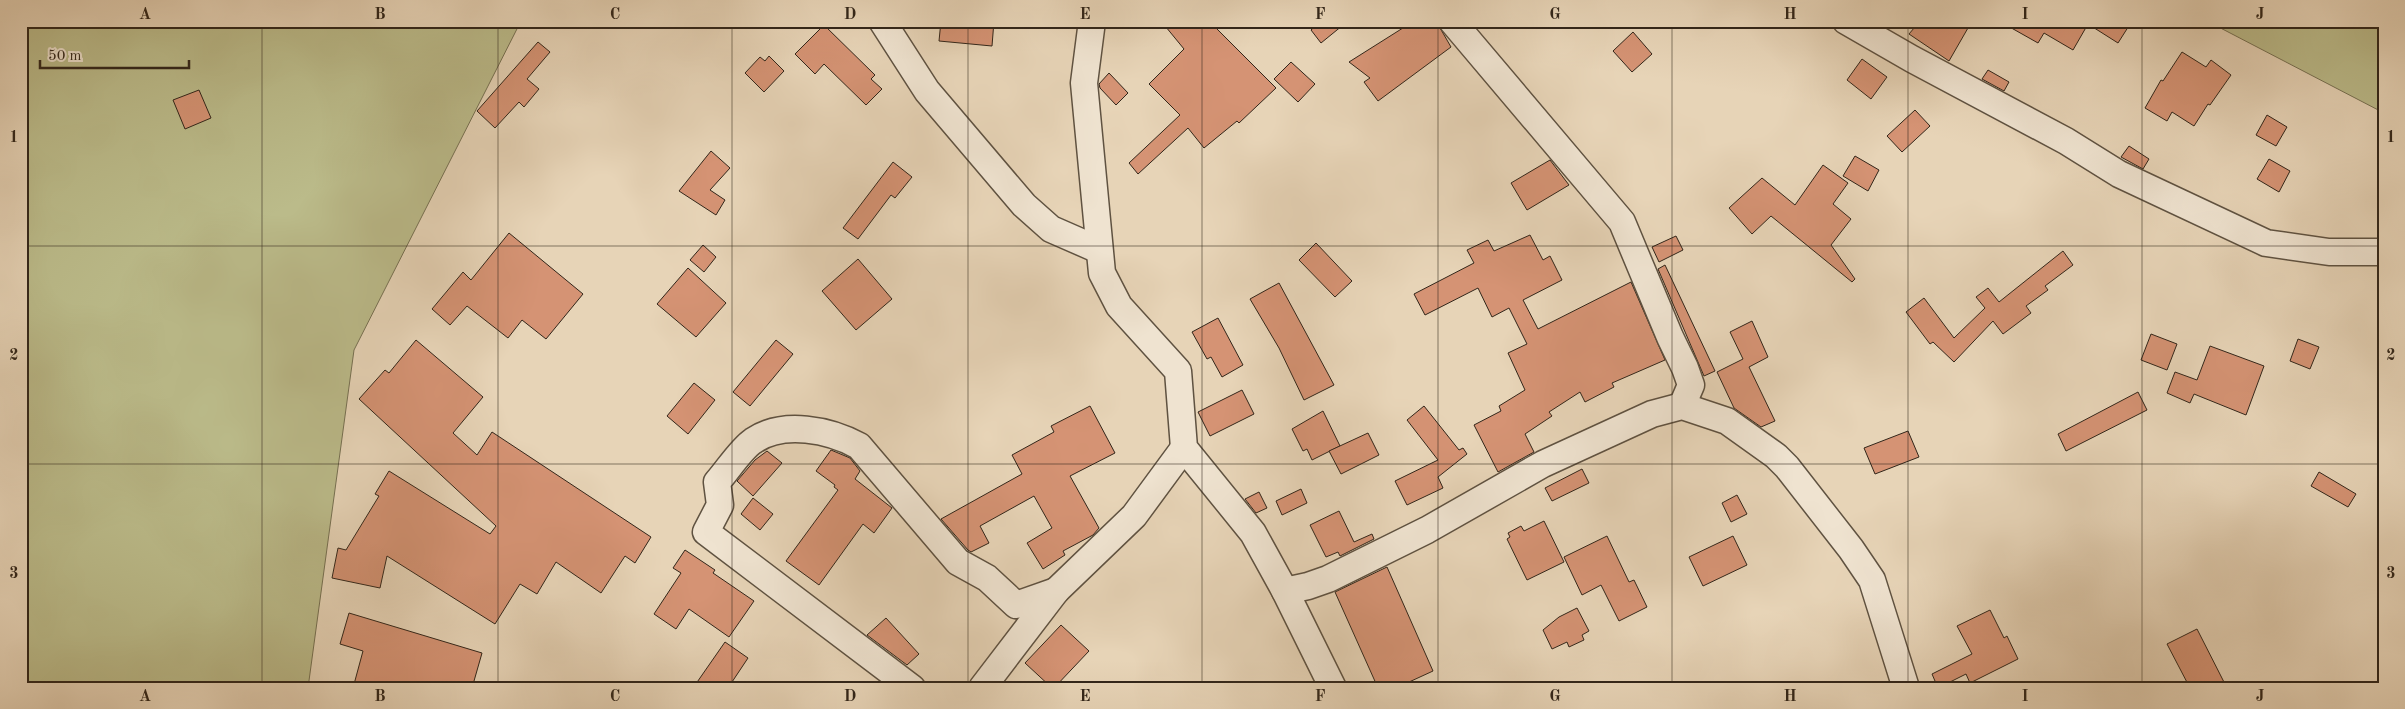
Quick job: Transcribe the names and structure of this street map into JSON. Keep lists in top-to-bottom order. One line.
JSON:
{"scale_bar":"50 m","grid":{"columns":["A","B","C","D","E","F","G","H","I","J"],"rows":["1","2","3"]}}
